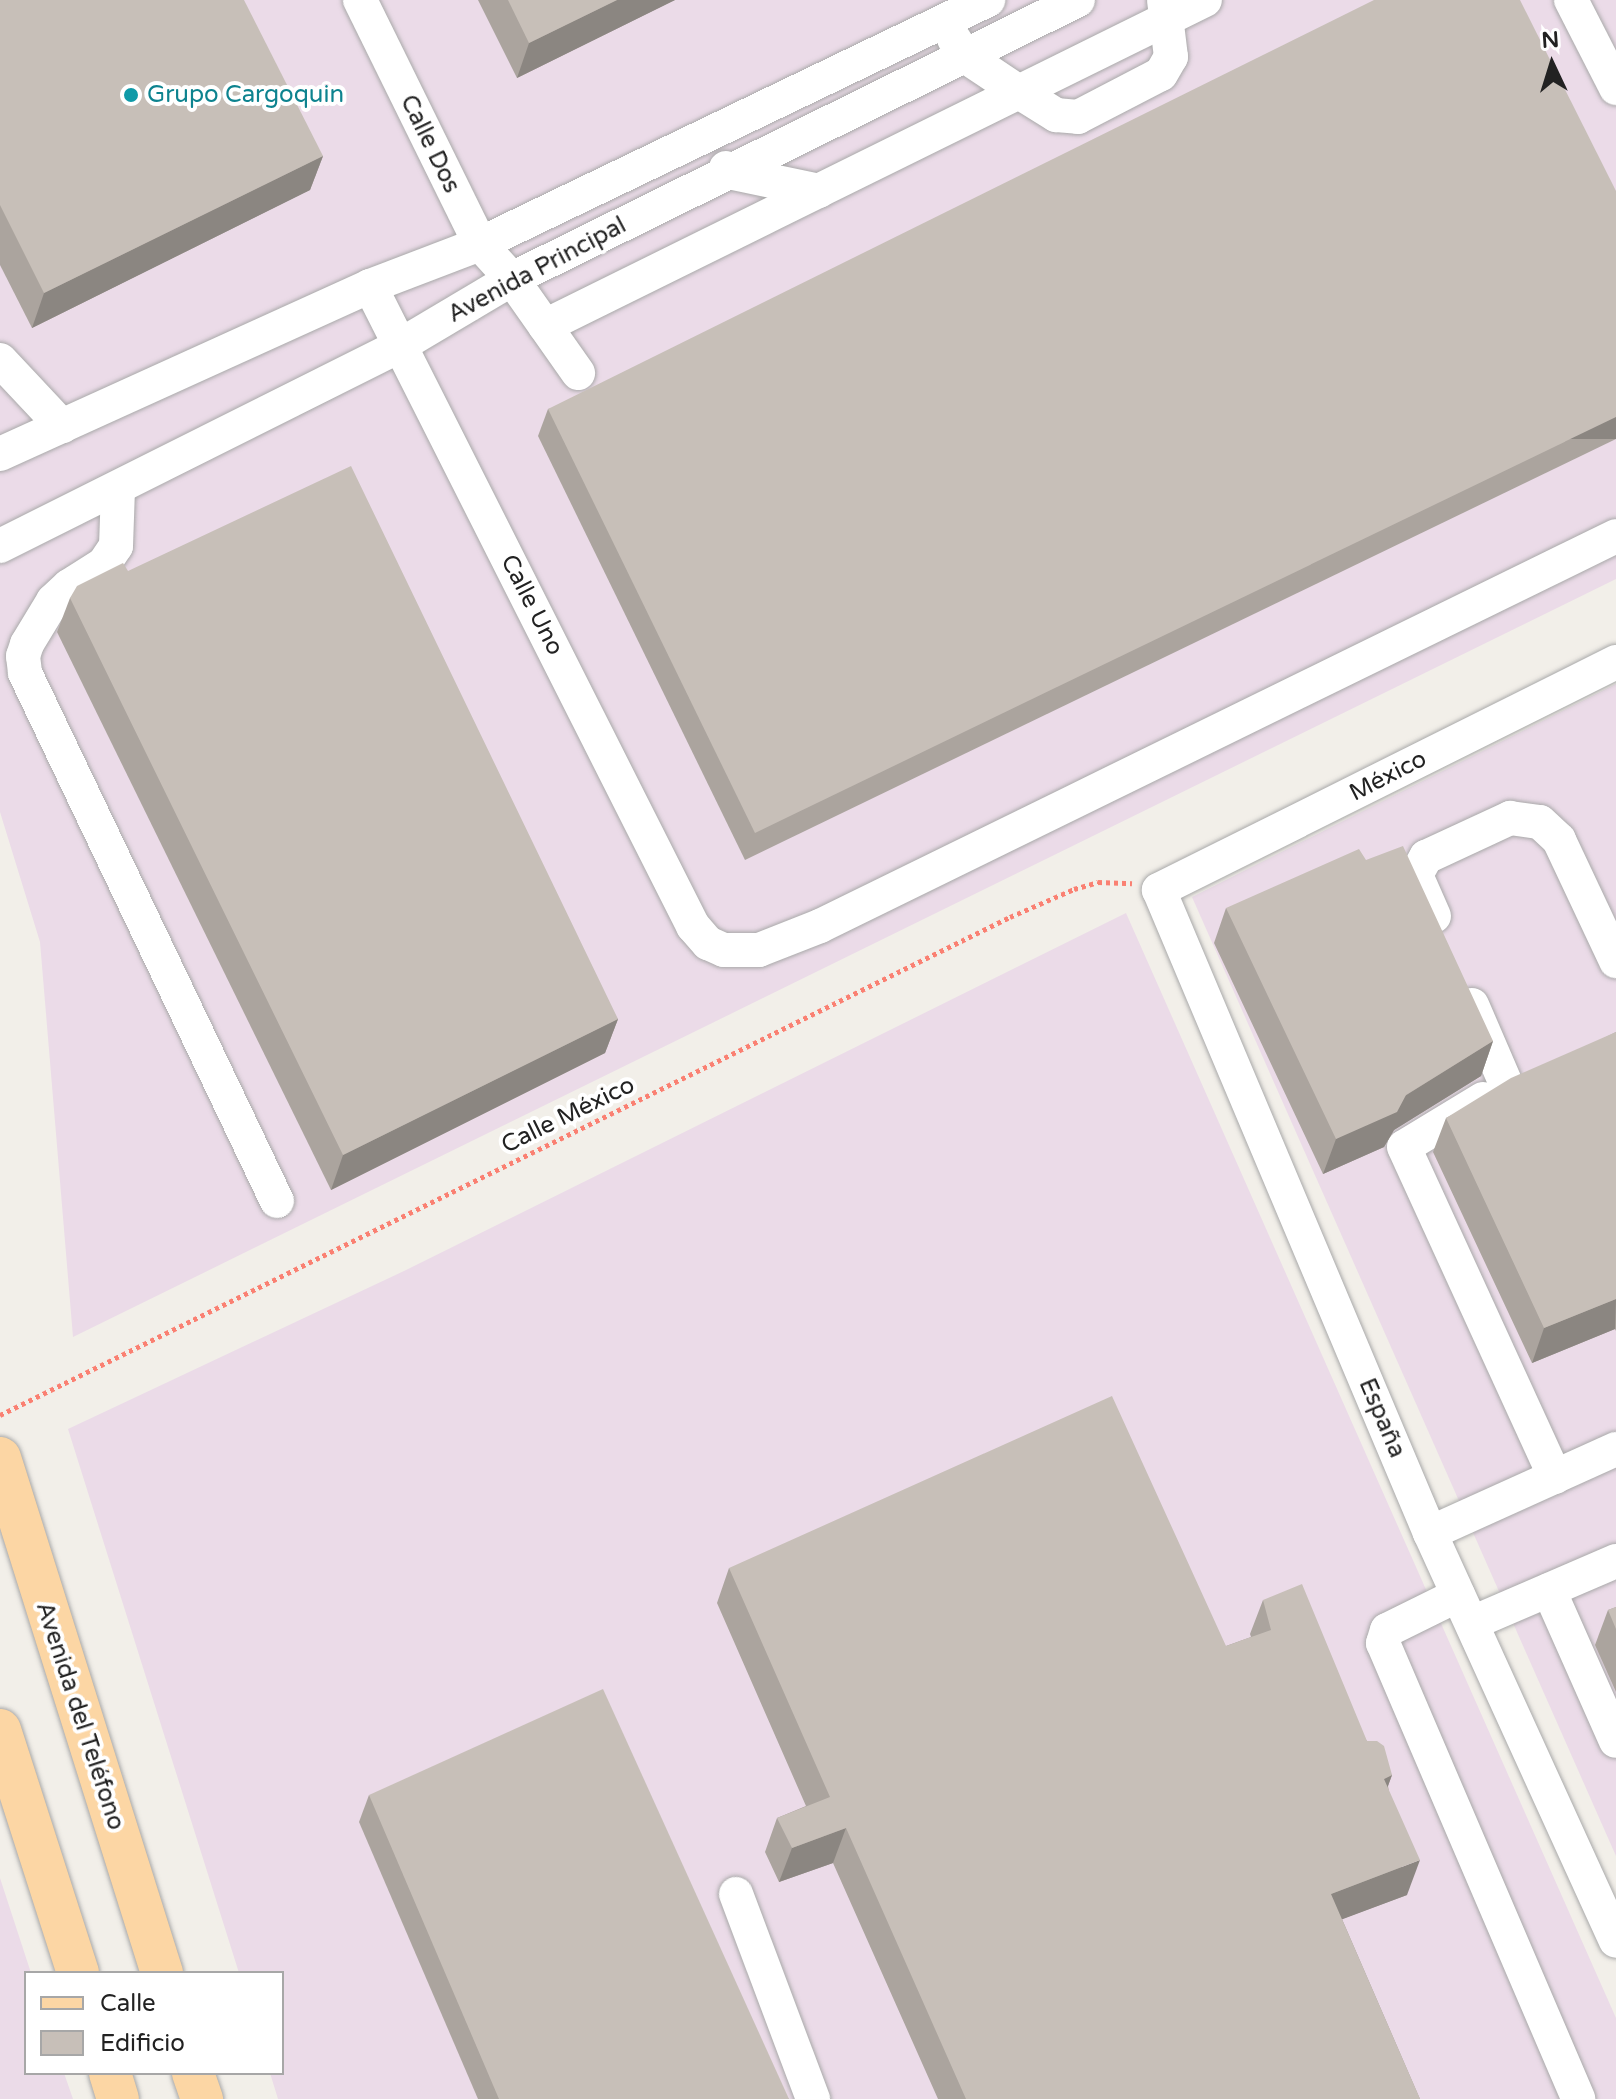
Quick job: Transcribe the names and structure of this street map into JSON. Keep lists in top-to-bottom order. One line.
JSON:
{"streets":{"main road":["Avenida del Teléfono"],"street":["Calle Dos","Avenida Principal","Calle Uno","México","España"],"path":["Calle México"]},"crossings":[["Calle Dos","Avenida Principal"],["Avenida Principal","Calle Uno"],["México","Calle México"],["México","España"],["Calle México","España"]],"places":["Grupo Cargoquin"],"legend":["Calle","Edificio"],"north":"top"}
